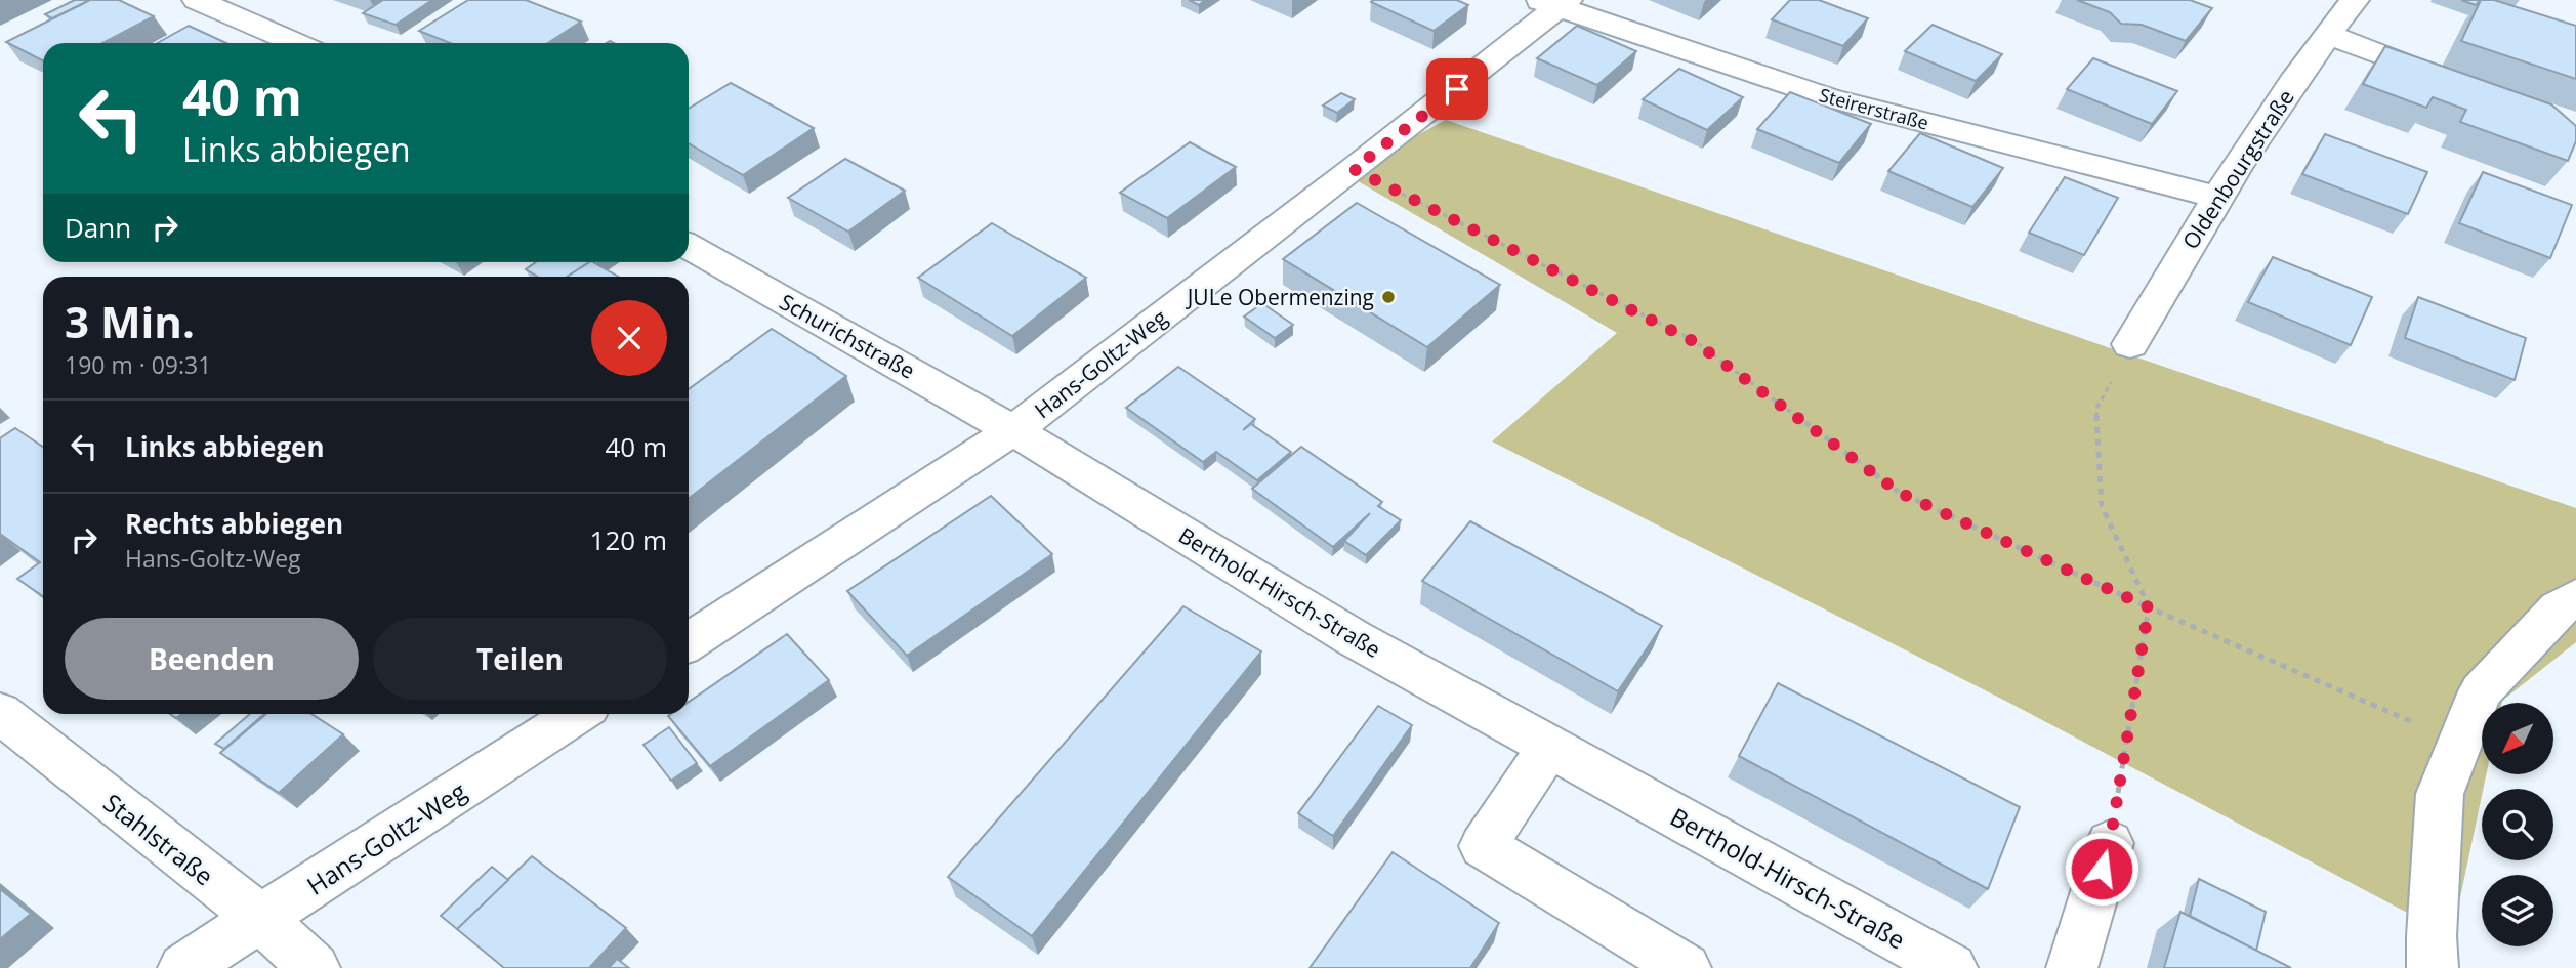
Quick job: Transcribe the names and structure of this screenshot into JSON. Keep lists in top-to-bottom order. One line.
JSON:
{"streets":{"street":["Steirerstraße","Oldenbourgstraße","Schurichstraße","Hans-Goltz-Weg","Berthold-Hirsch-Straße","Stahlstraße"]},"crossings":[["Steirerstraße","Oldenbourgstraße"],["Steirerstraße","Hans-Goltz-Weg"],["Schurichstraße","Hans-Goltz-Weg"],["Schurichstraße","Berthold-Hirsch-Straße"],["Hans-Goltz-Weg","Berthold-Hirsch-Straße"],["Hans-Goltz-Weg","Stahlstraße"]],"places":["JULe Obermenzing"],"north":"bottom left","page":{"turn":["40 m","Links abbiegen"],"then":"Dann","heading":["3 Min.","190 m · 09:31"],"list":[{"name":"Links abbiegen","value":"40 m"},{"name":"Rechts abbiegen","note":"Hans-Goltz-Weg","value":"120 m"}],"buttons":["Beenden","Teilen"]}}
